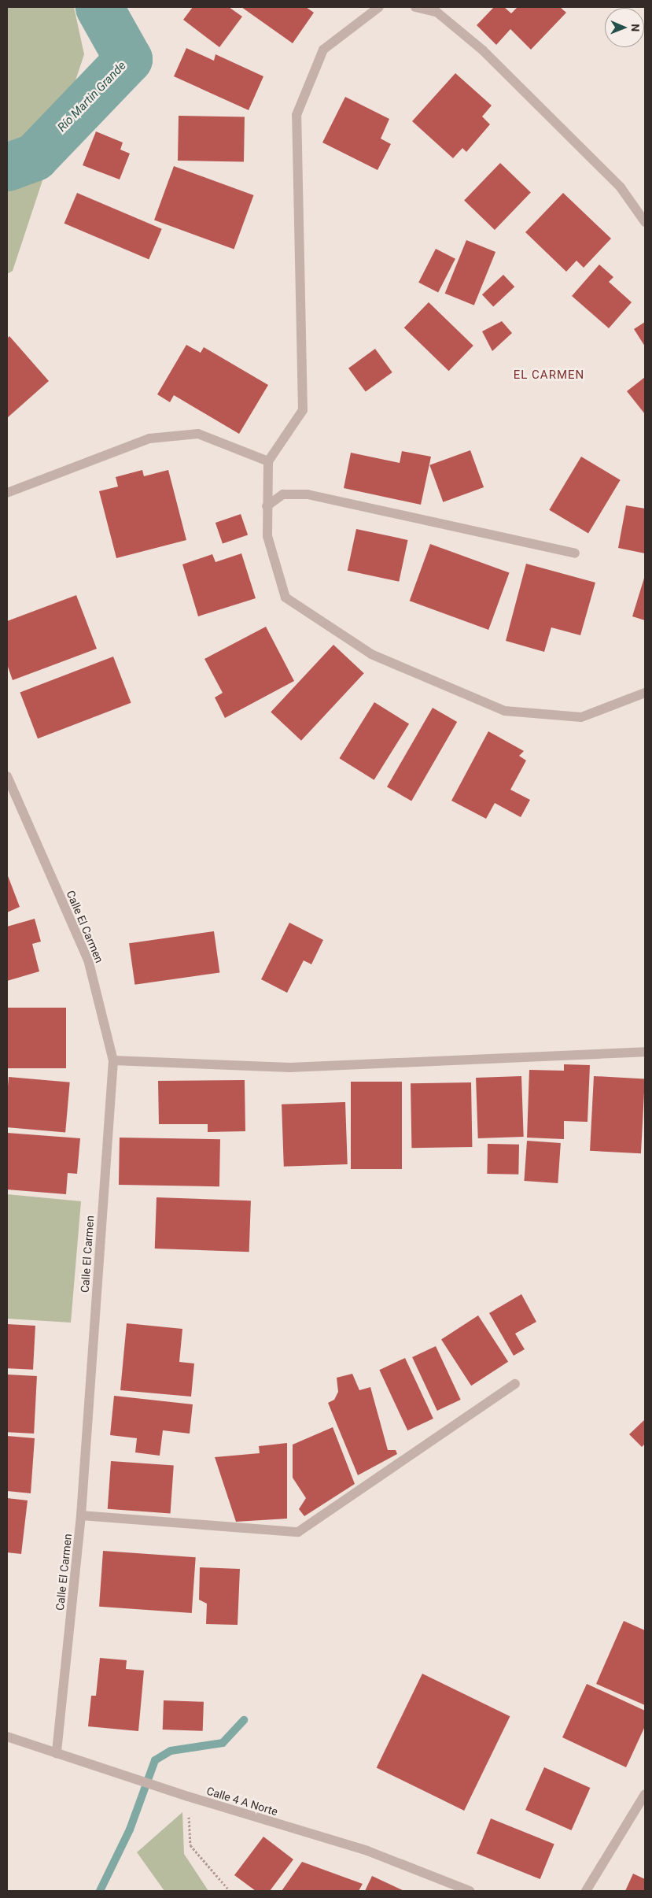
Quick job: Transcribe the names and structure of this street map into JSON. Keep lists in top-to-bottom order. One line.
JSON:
{"streets":{"street":["Calle El Carmen","Calle 4 A Norte"]},"crossings":[["Calle El Carmen","Calle 4 A Norte"]],"districts":["EL CARMEN"],"water":["Río Martin Grande"],"north":"right"}
